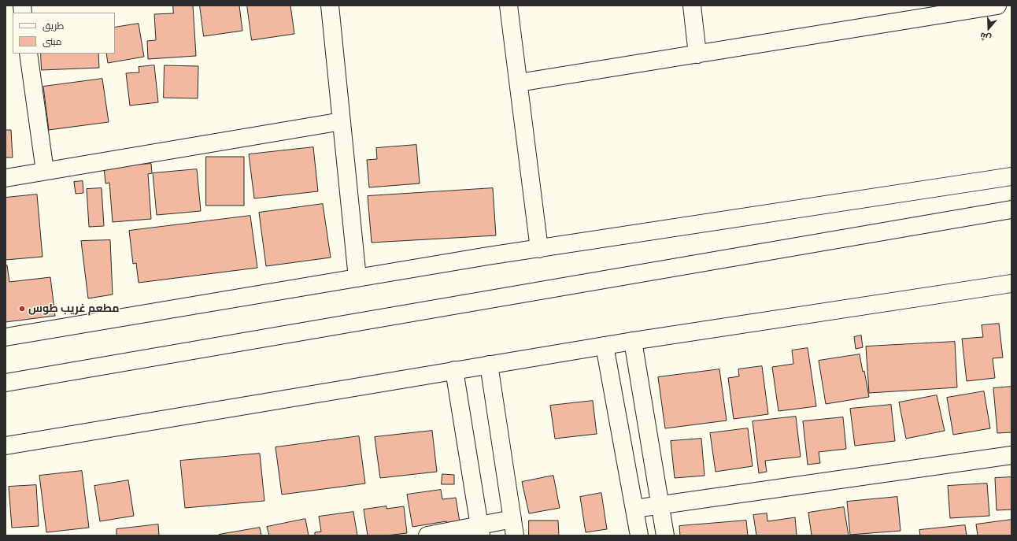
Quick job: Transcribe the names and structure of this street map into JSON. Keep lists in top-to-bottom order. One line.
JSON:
{"places":["مطعم غريب طوس"],"legend":["طريق","مبنى"],"north":"bottom"}
